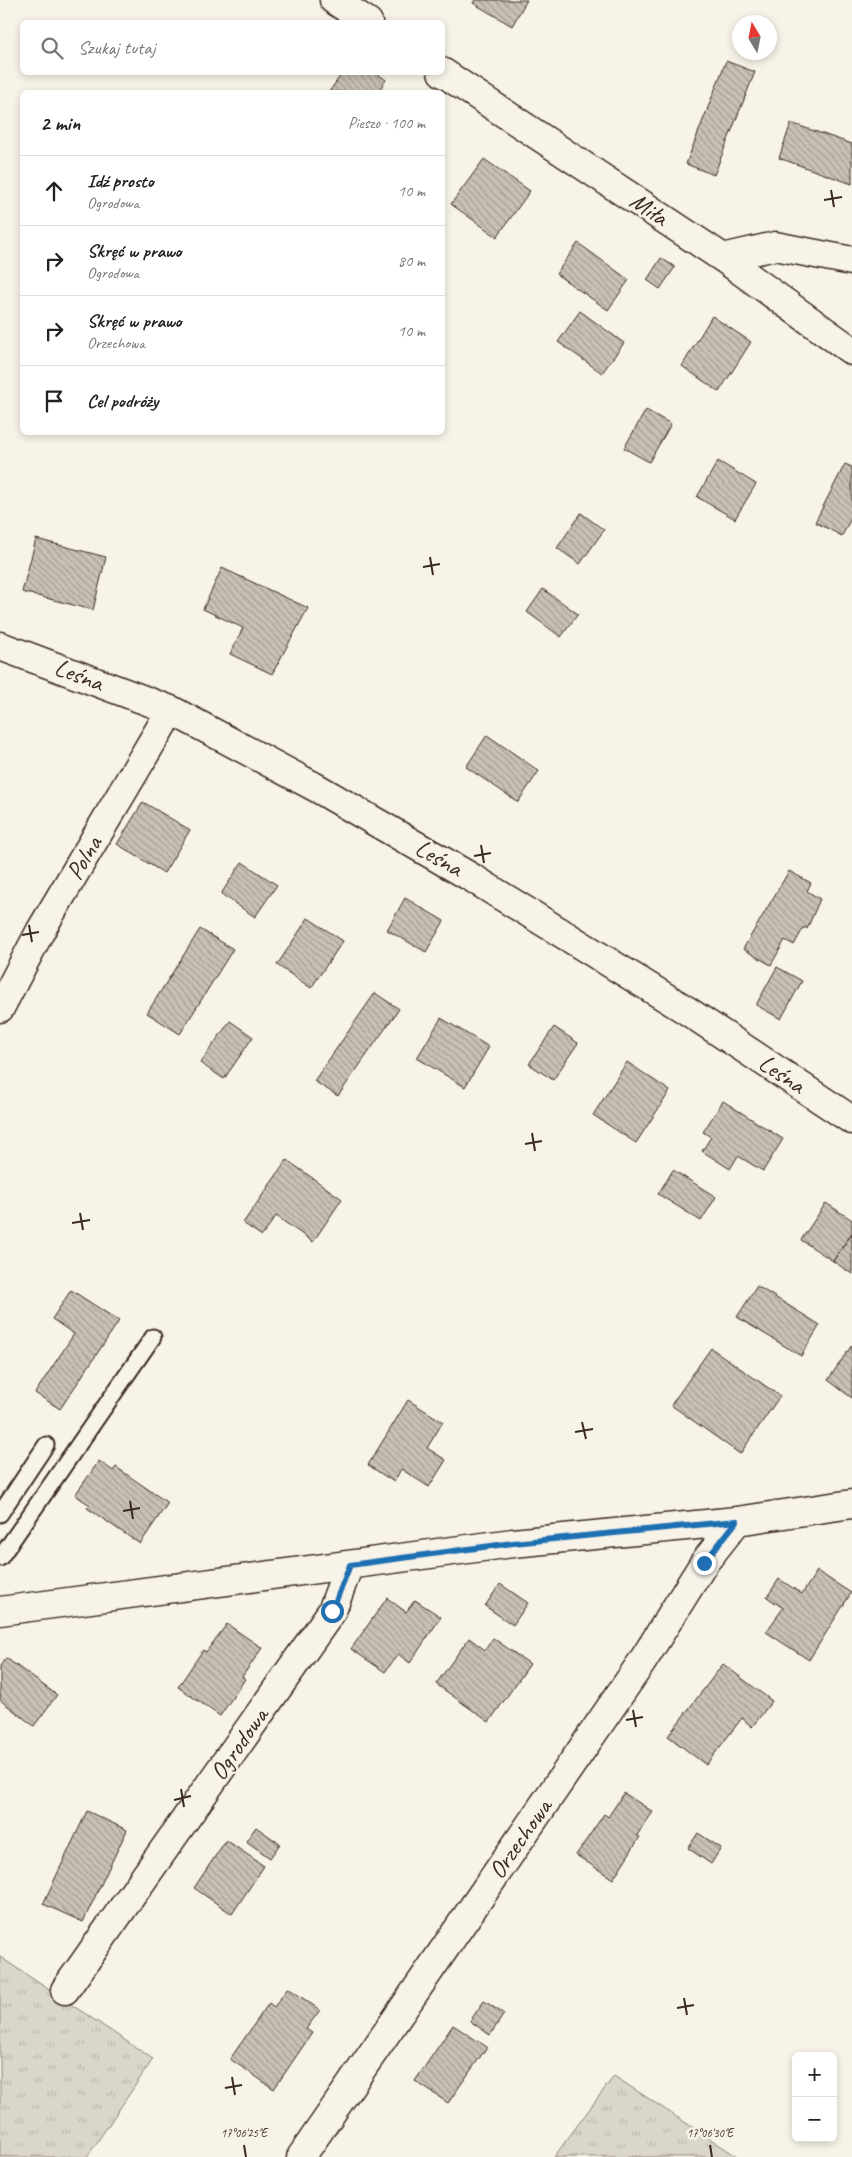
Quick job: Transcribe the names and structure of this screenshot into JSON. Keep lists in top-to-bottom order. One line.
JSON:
{"streets":{"street":["Miła","Leśna","Polna","Ogrodowa","Orzechowa"]},"crossings":[["Leśna","Polna"]],"north":"top","page":{"search":"Szukaj tutaj","heading":["2 min","Pieszo · 100 m"],"list":[["Idź prosto","Ogrodowa","10 m"],["Skręć w prawo","Ogrodowa","80 m"],["Skręć w prawo","Orzechowa","10 m"],"Cel podróży"],"map_buttons":["+","−"]},"coordinates":["17°06'25\"E","17°06'30\"E"]}
